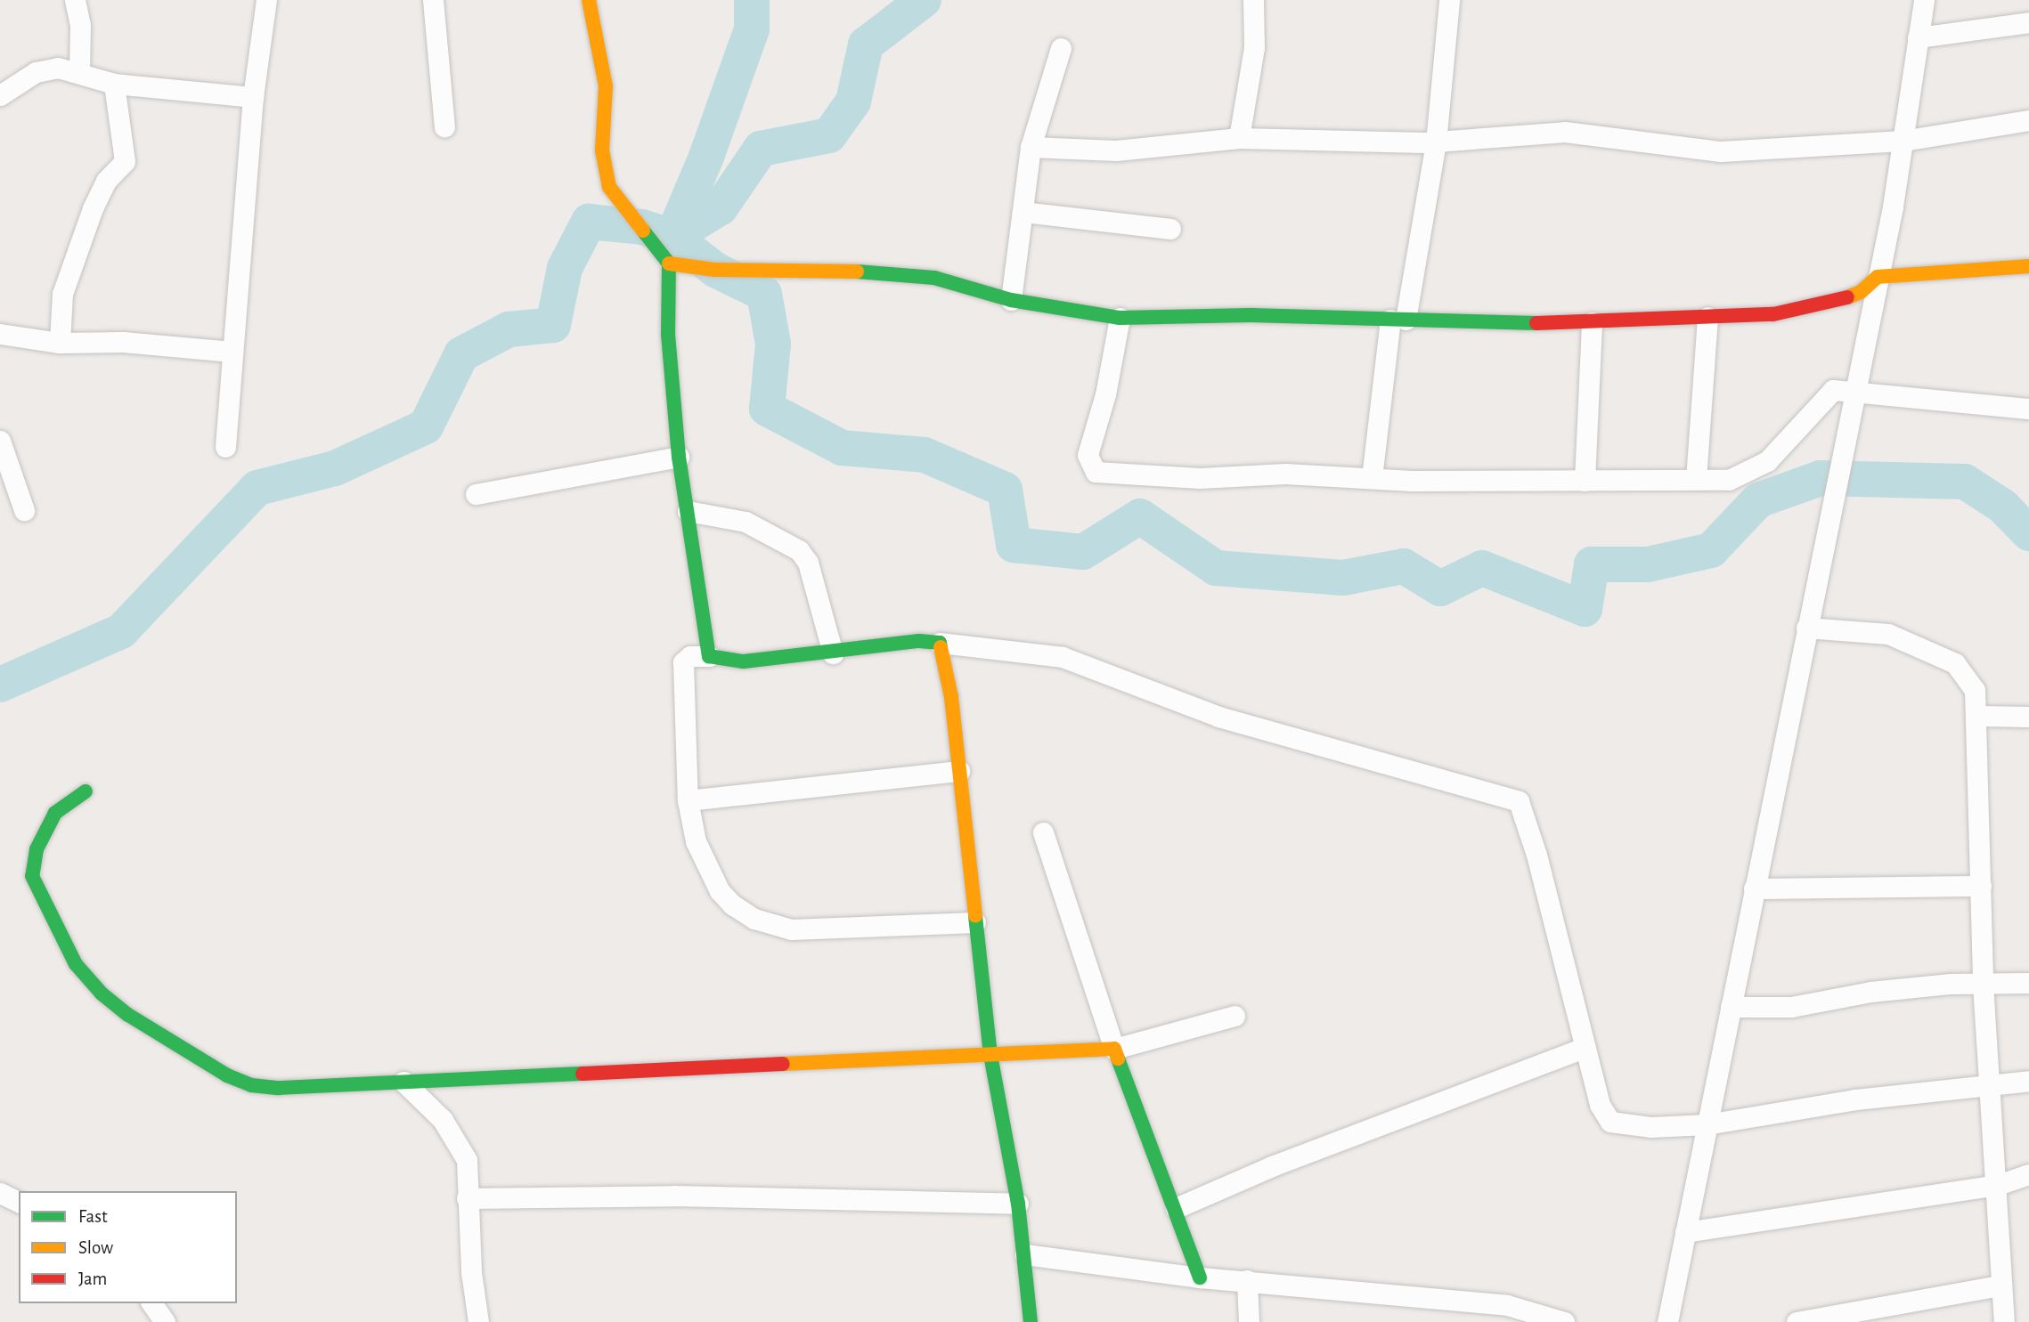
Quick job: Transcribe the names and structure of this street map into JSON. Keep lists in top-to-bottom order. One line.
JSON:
{"legend":["Fast","Slow","Jam"]}
